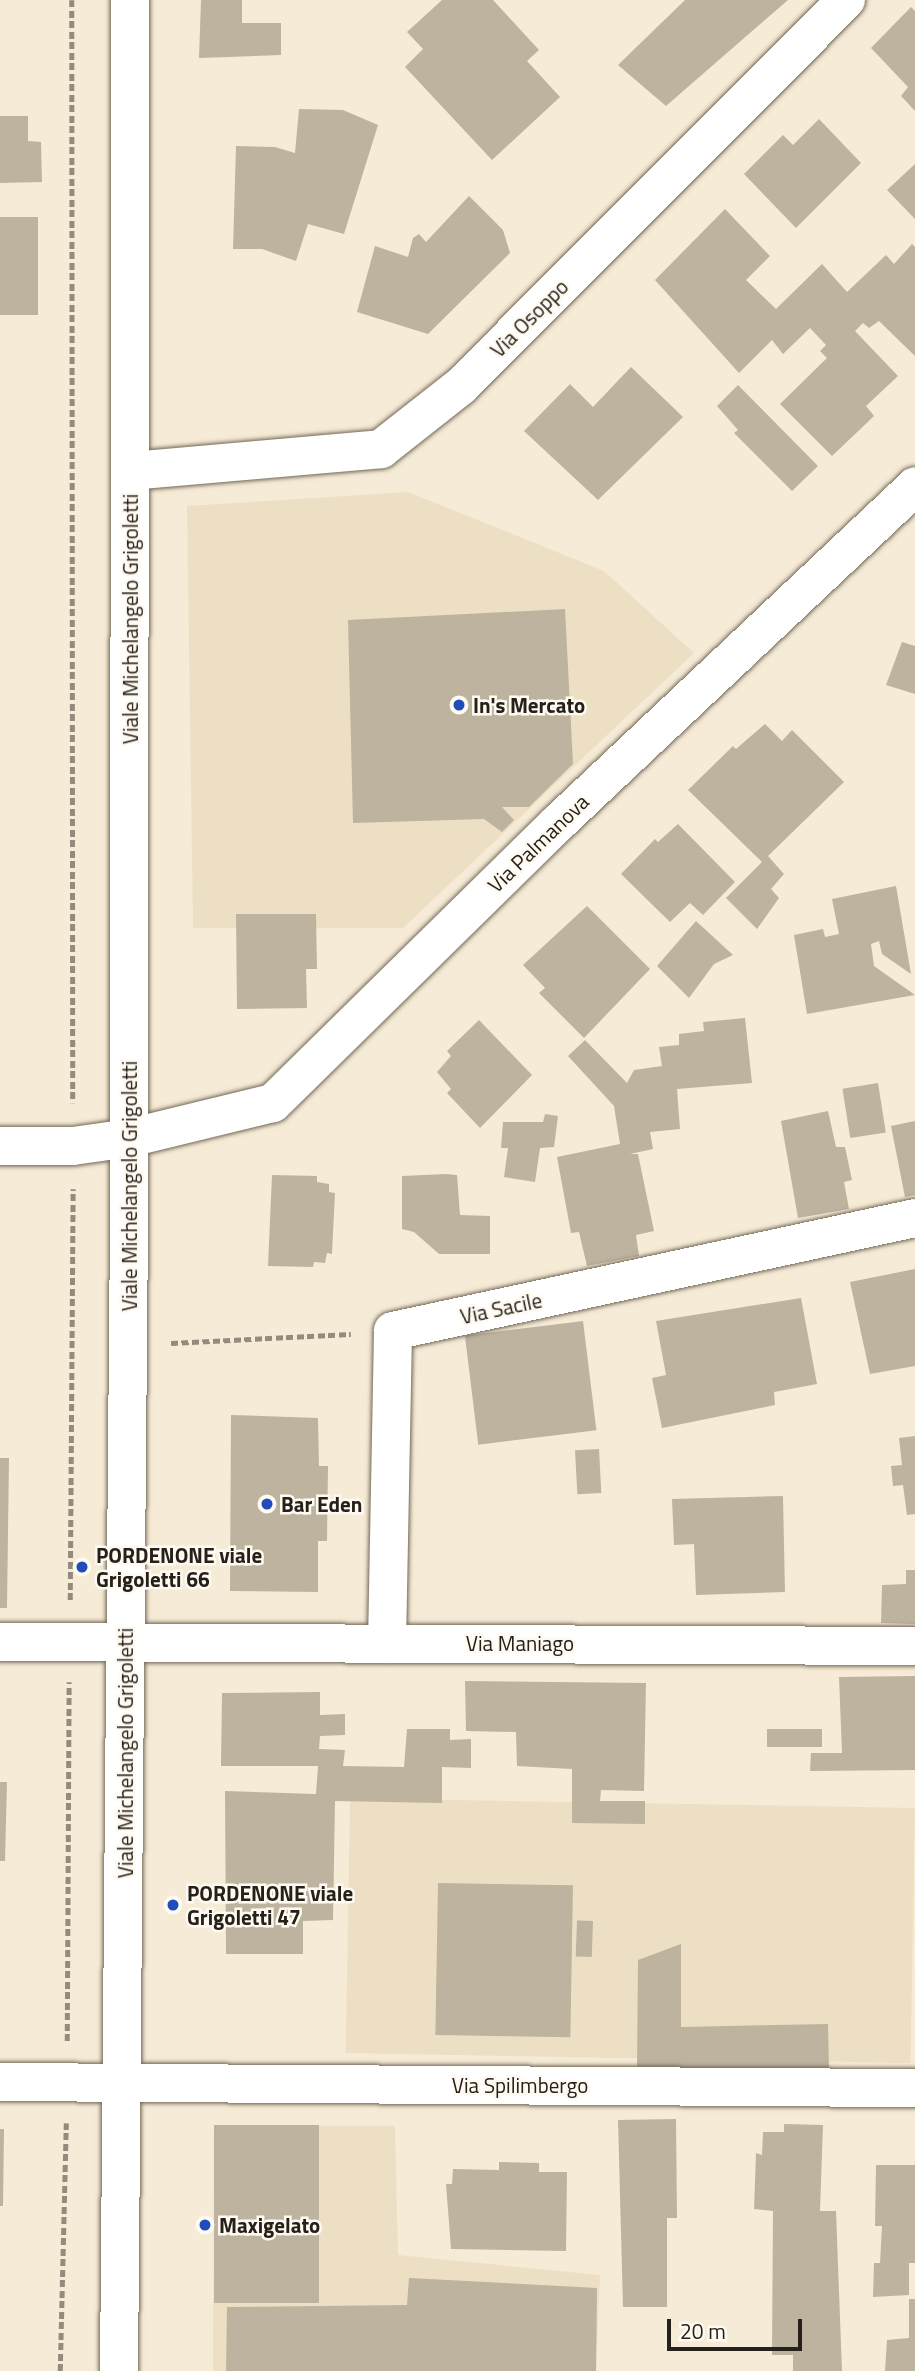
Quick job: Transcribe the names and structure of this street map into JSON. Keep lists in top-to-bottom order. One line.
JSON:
{"streets":{"street":["Via Osoppo","Viale Michelangelo Grigoletti","Via Palmanova","Via Sacile","Via Maniago","Via Spilimbergo"]},"crossings":[["Via Osoppo","Viale Michelangelo Grigoletti"],["Viale Michelangelo Grigoletti","Via Palmanova"],["Viale Michelangelo Grigoletti","Via Maniago"],["Viale Michelangelo Grigoletti","Via Spilimbergo"]],"places":["In's Mercato","Bar Eden","PORDENONE viale Grigoletti 66","PORDENONE viale Grigoletti 47","Maxigelato"],"scale_bar":"20 m"}
